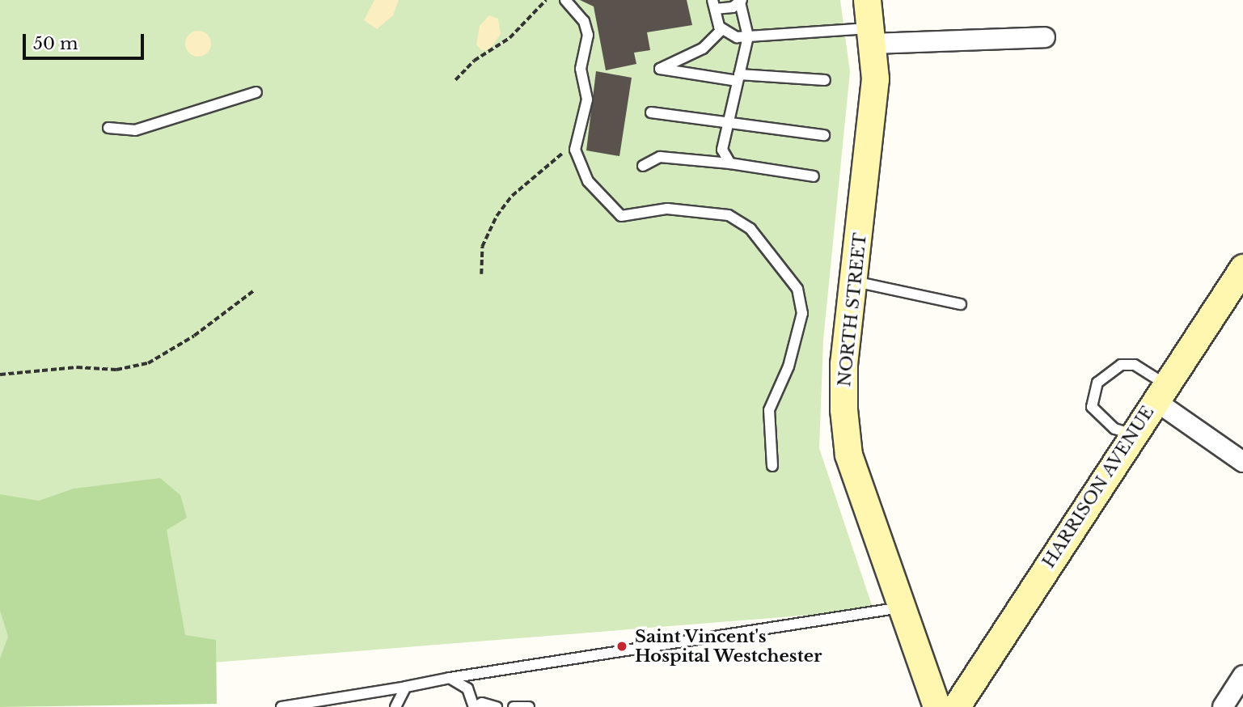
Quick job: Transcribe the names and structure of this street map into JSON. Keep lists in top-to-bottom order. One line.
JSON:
{"streets":{"street":["NORTH STREET","HARRISON AVENUE"]},"places":["Saint Vincent's Hospital Westchester"],"scale_bar":"50 m"}
